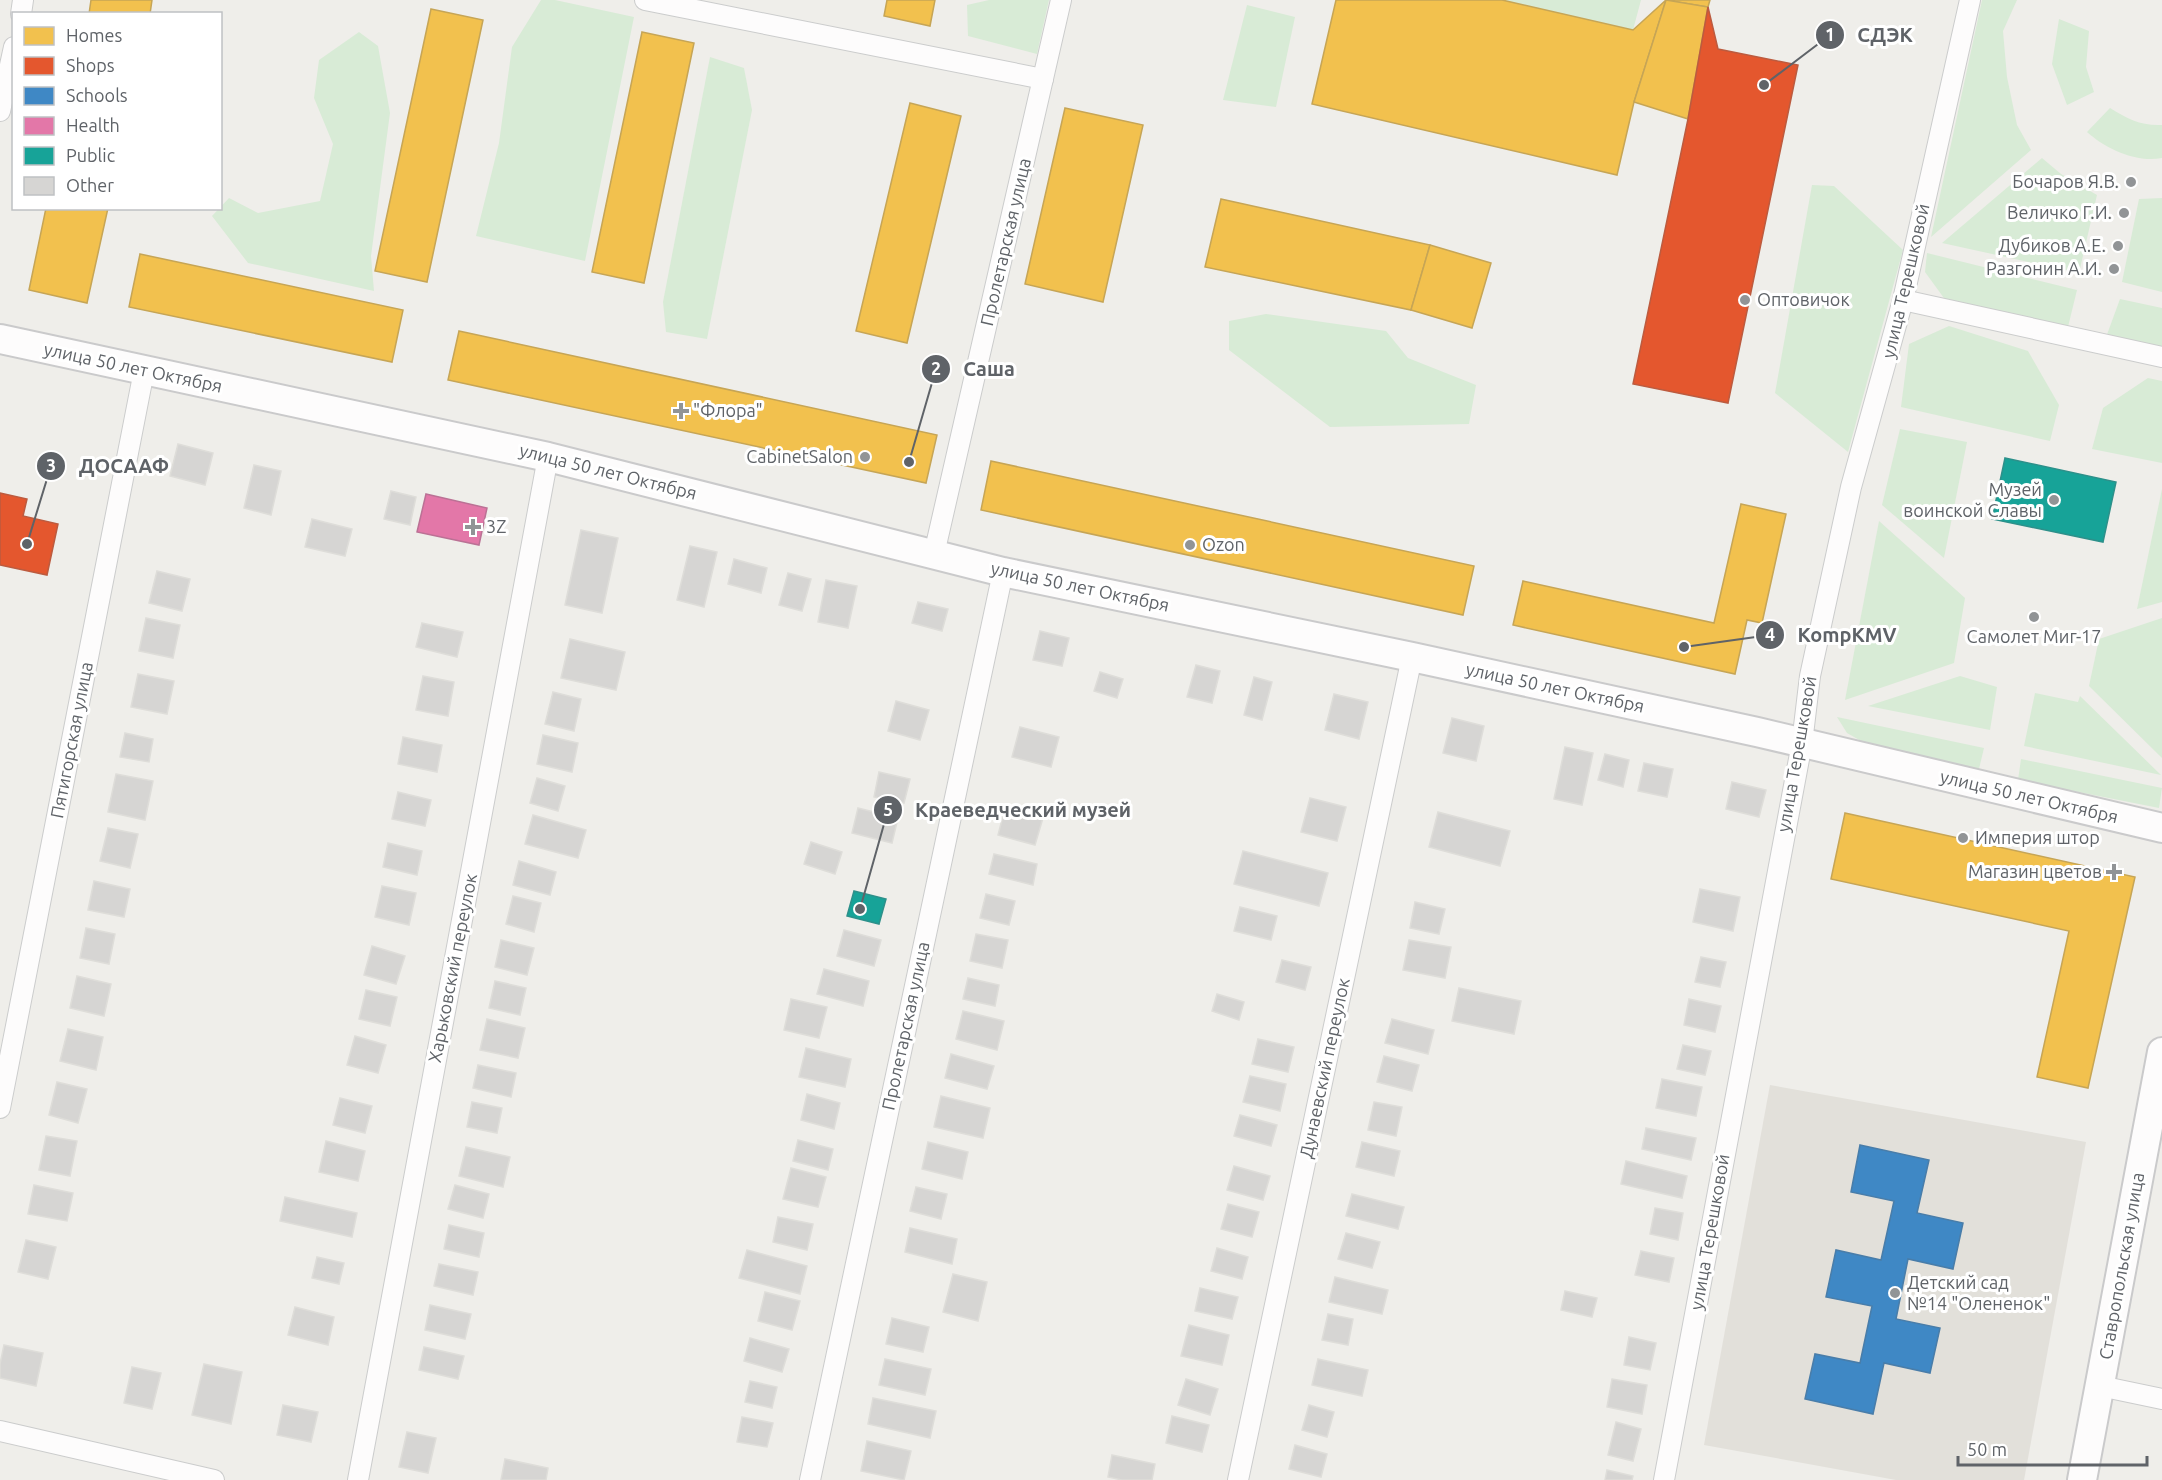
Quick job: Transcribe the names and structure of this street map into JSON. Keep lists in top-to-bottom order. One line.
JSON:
{"streets":{"main road":["улица 50 лет Октября","Ставропольская улица"],"street":["Пролетарская улица","улица Терешковой","Пятигорская улица","Харьковский переулок","Дунаевский переулок"]},"crossings":[["Пролетарская улица","улица 50 лет Октября"],["улица Терешковой","улица 50 лет Октября"],["улица 50 лет Октября","Пятигорская улица"],["улица 50 лет Октября","Харьковский переулок"],["улица 50 лет Октября","Дунаевский переулок"]],"places":{"other":["СДЭК","Бочаров Я.В.","Величко Г.И.","Дубиков А.Е.","Разгонин А.И.","Оптовичок","CabinetSalon","Саша","Музей воинской Славы","ДОСААФ","Ozon","Самолет Миг-17","KompKMV","Империя штор","Краеведческий музей","Детский сад №14 \"Олененок\""],"health":["\"Флора\"","3Z","Магазин цветов"]},"legend":["Homes","Shops","Schools","Health","Public","Other"],"scale_bar":"50 m"}
